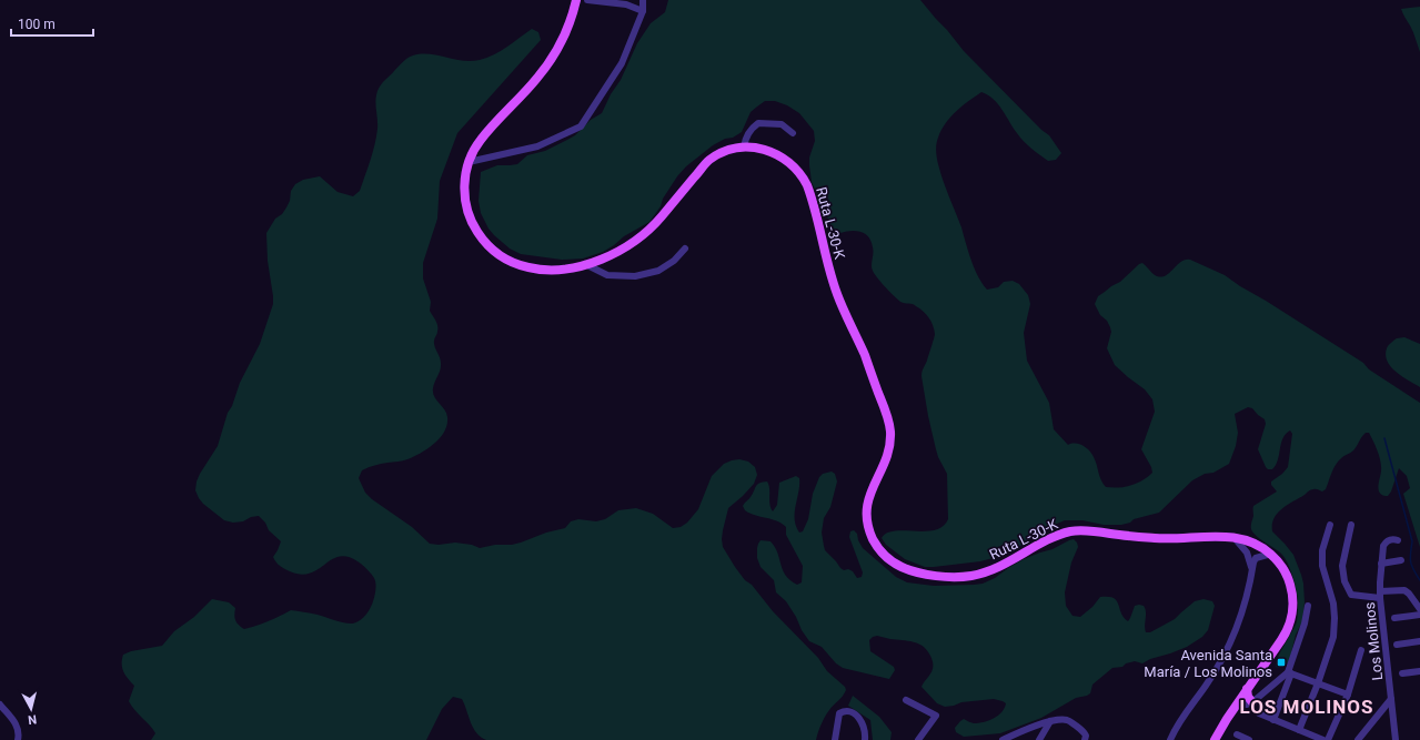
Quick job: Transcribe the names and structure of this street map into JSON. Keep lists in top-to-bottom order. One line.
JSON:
{"streets":{"main road":["Ruta L-30-K"],"street":["Los Molinos"]},"districts":["LOS MOLINOS"],"places":{"transit":["Avenida Santa María / Los Molinos"]},"scale_bar":"100 m","north":"bottom"}
